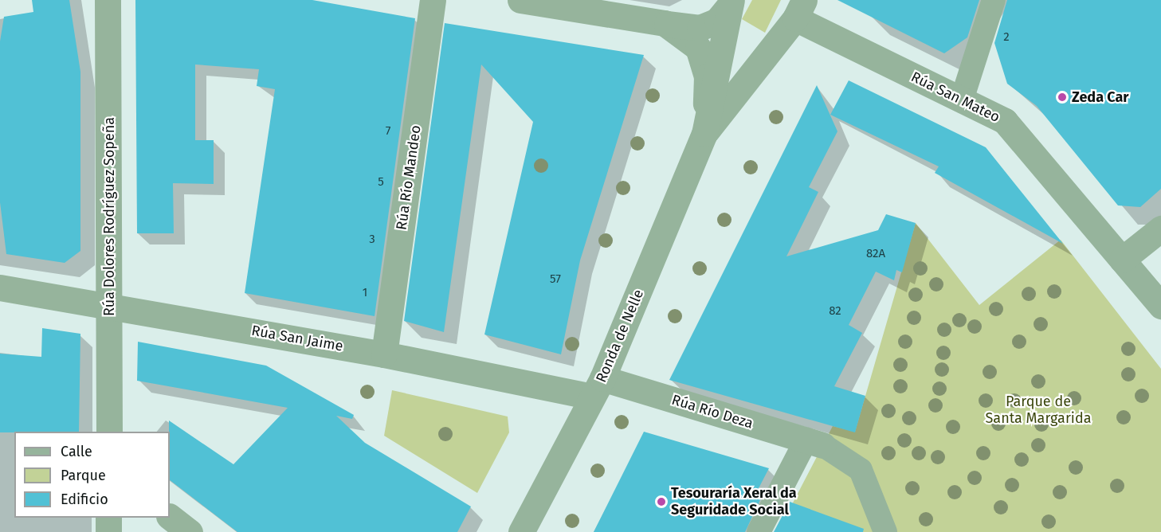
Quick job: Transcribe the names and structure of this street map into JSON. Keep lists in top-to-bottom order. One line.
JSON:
{"streets":{"street":["Rúa San Mateo","Rúa Río Mandeo","Rúa Dolores Rodríguez Sopeña","Ronda de Nelle","Rúa San Jaime","Rúa Río Deza"]},"crossings":[["Rúa San Mateo","Ronda de Nelle"],["Rúa Río Mandeo","Rúa San Jaime"],["Rúa Dolores Rodríguez Sopeña","Rúa San Jaime"],["Ronda de Nelle","Rúa San Jaime"],["Ronda de Nelle","Rúa Río Deza"],["Rúa San Jaime","Rúa Río Deza"]],"parks":["Parque de Santa Margarida"],"places":["Zeda Car","Tesouraría Xeral da Seguridade Social"],"house_numbers":["2","7","5","3","82A","57","1","82"],"legend":["Calle","Parque","Edificio"]}
